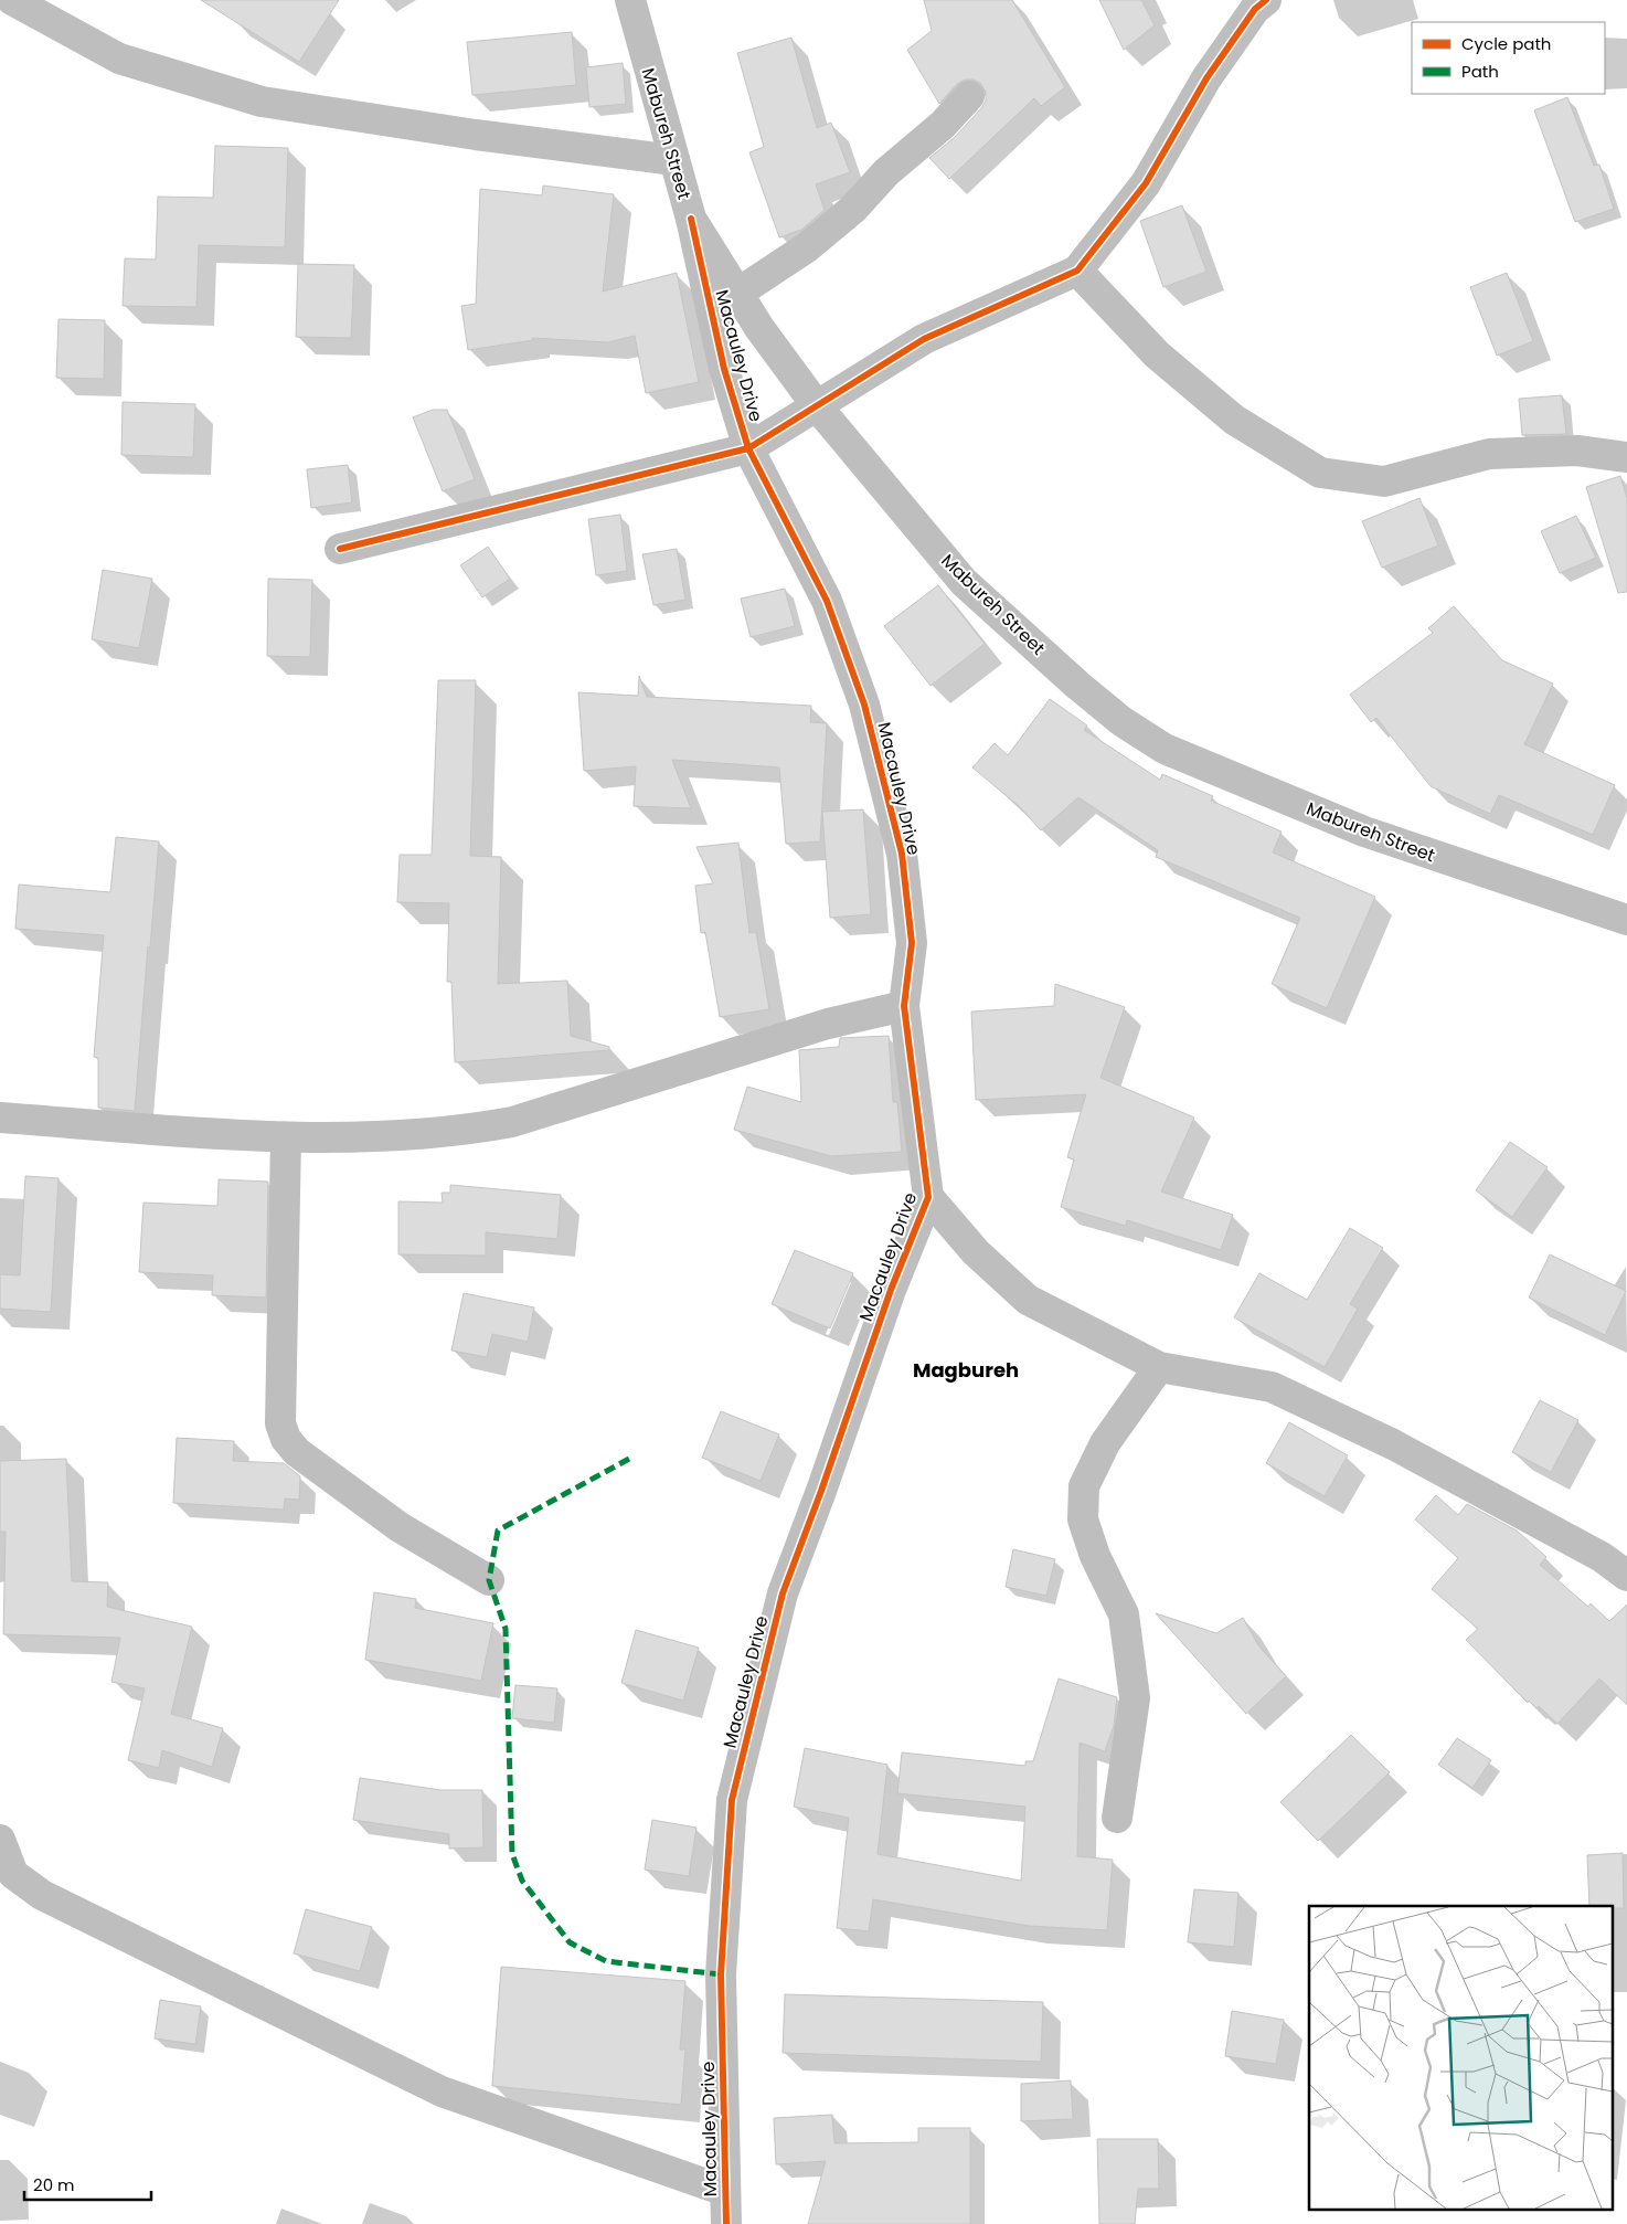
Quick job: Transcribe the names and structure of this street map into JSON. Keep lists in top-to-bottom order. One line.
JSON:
{"streets":{"street":["Mabureh Street","Macauley Drive"]},"crossings":[["Mabureh Street","Macauley Drive"]],"districts":["Magbureh"],"legend":["Cycle path","Path"],"scale_bar":"20 m"}
